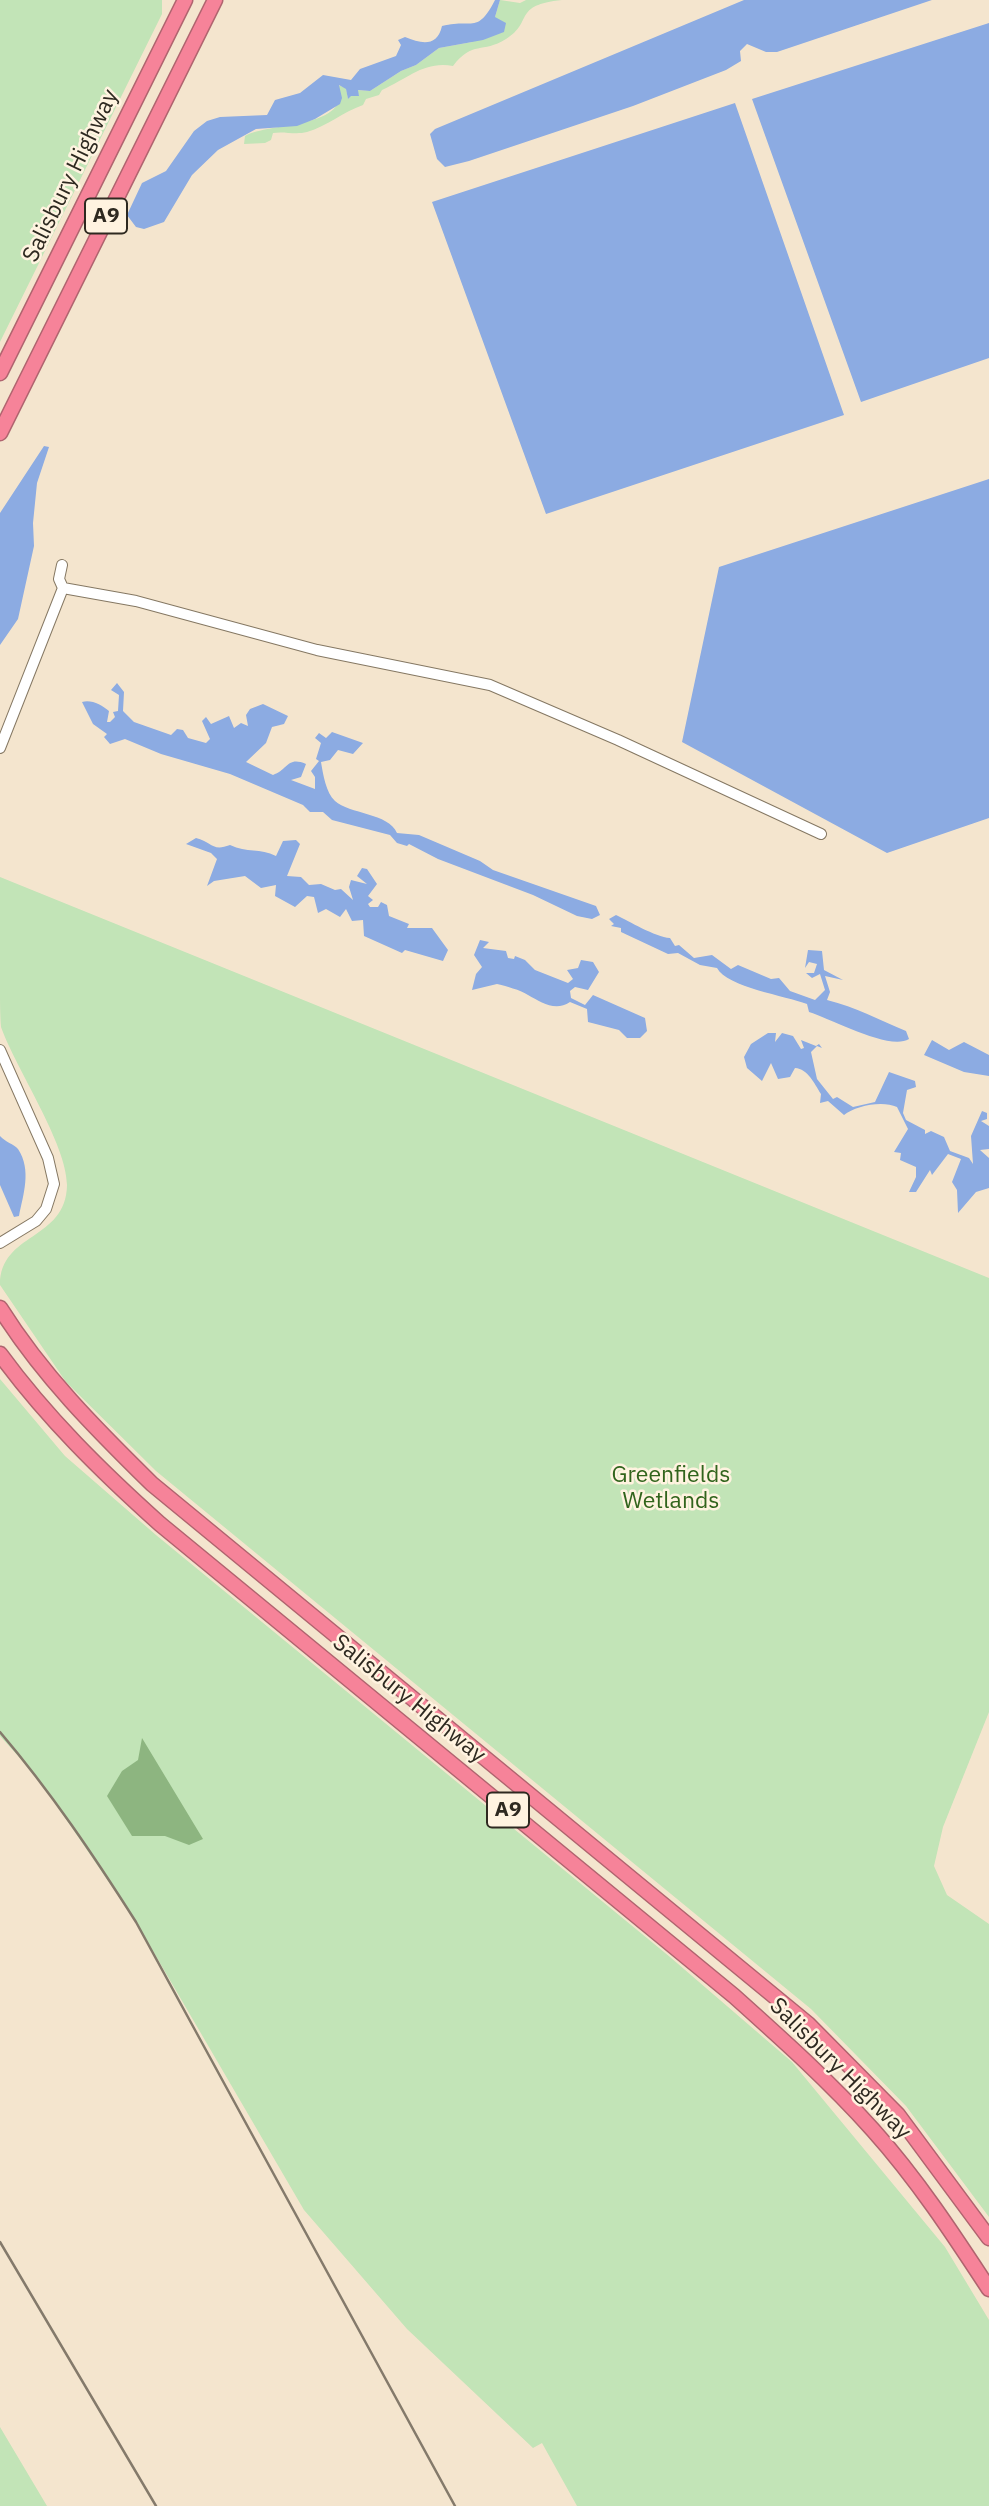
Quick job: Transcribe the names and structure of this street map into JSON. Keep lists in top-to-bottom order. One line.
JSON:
{"streets":{"highway":["Salisbury Highway","A9"]},"parks":["Greenfields Wetlands"]}
